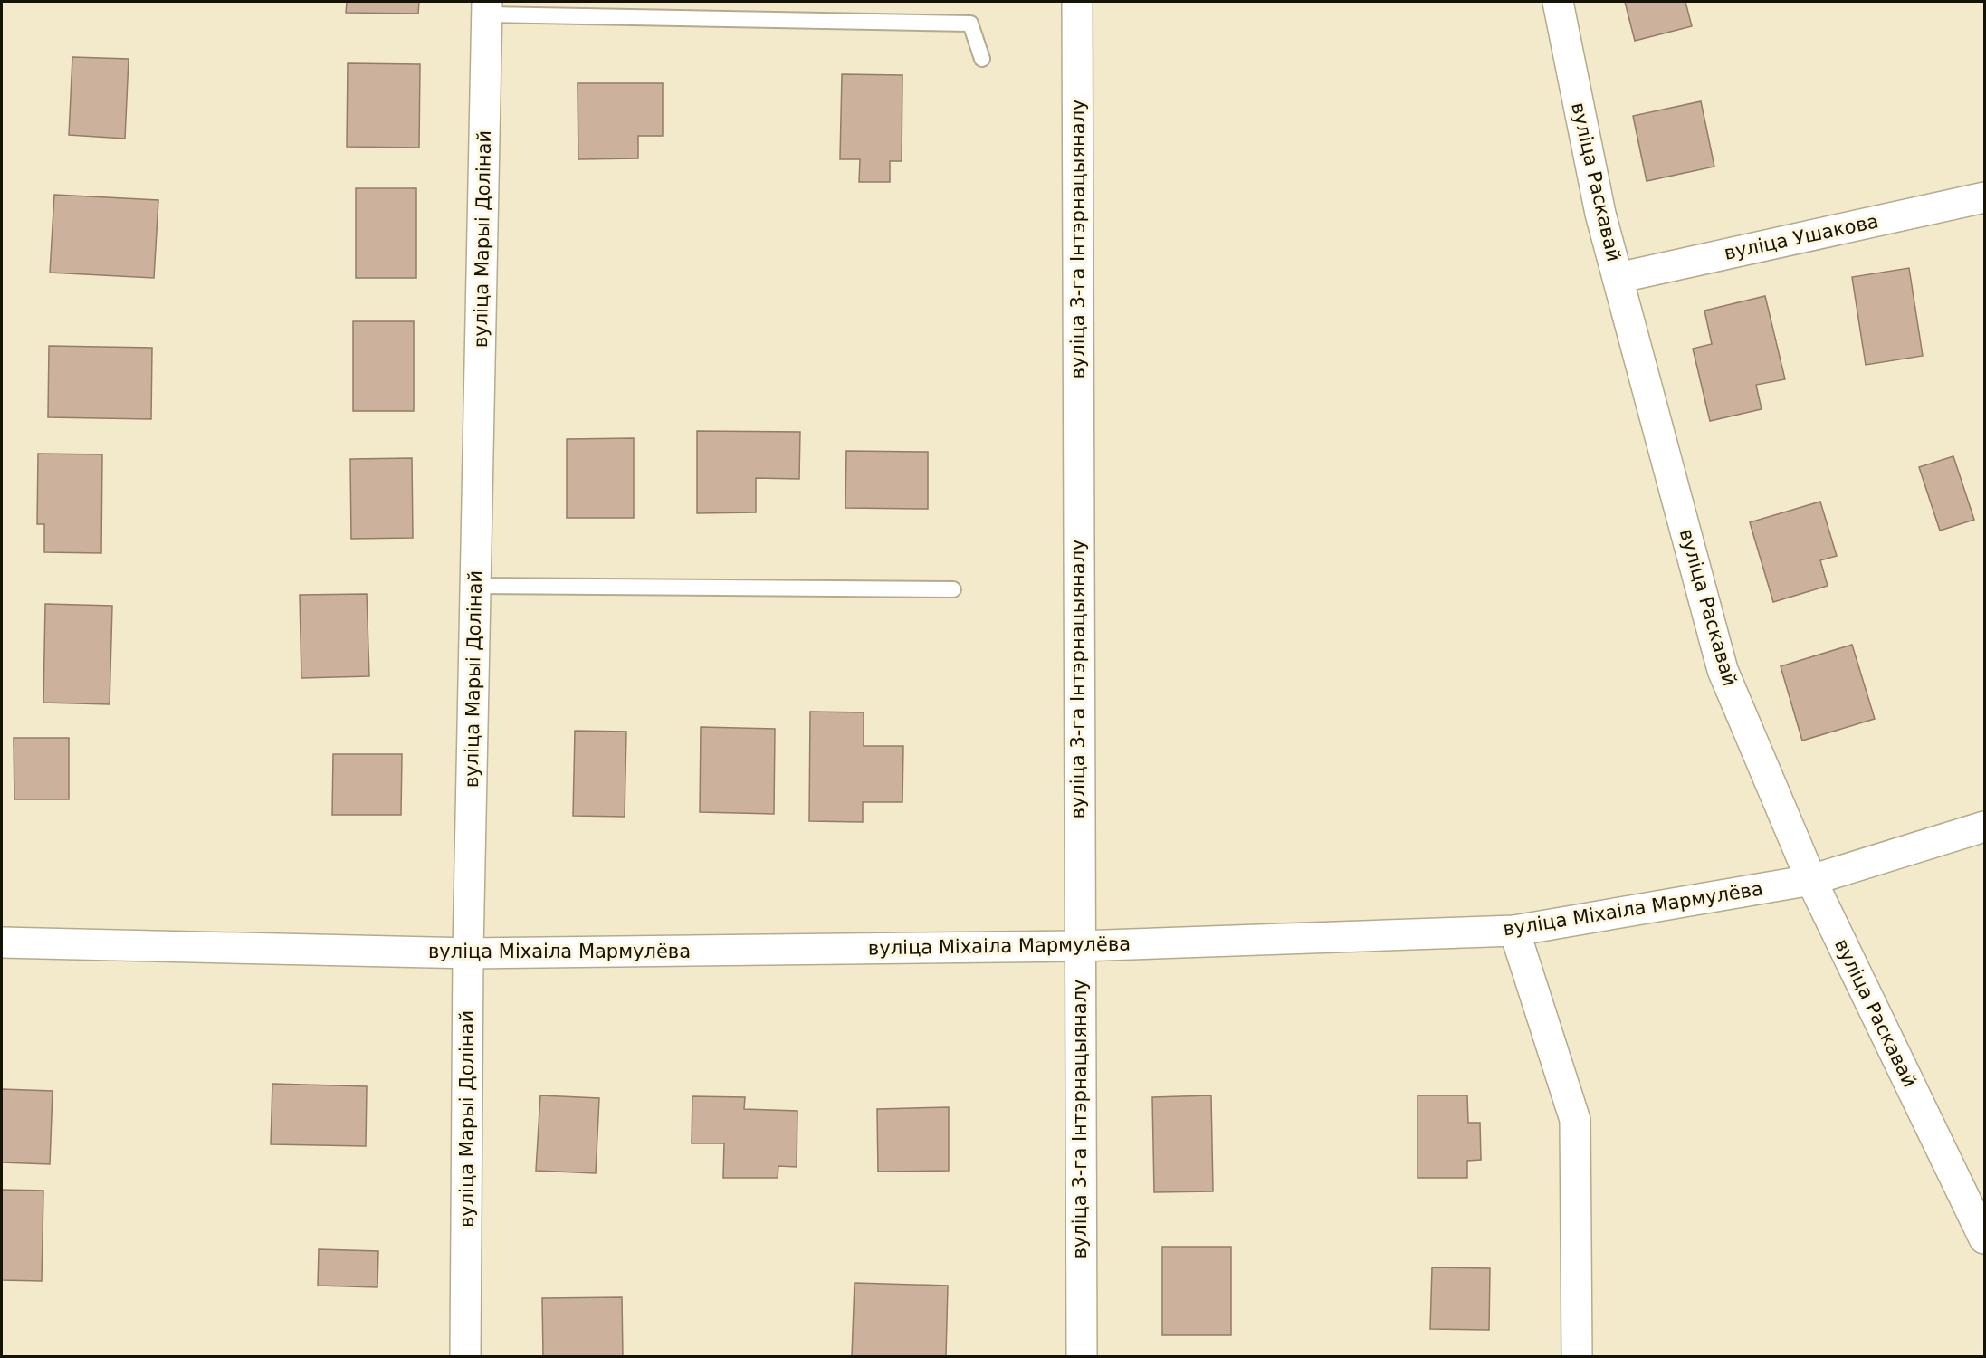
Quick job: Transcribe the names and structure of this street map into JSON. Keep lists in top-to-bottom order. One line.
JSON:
{"streets":{"street":["вуліца Раскавай","вуліца Ушакова","вуліца Марыі Долінай","вуліца 3-га Інтэрнацыяналу","вуліца Міхаіла Мармулёва"]},"crossings":[["вуліца Раскавай","вуліца Ушакова"],["вуліца Раскавай","вуліца Міхаіла Мармулёва"],["вуліца Марыі Долінай","вуліца Міхаіла Мармулёва"],["вуліца 3-га Інтэрнацыяналу","вуліца Міхаіла Мармулёва"]]}
